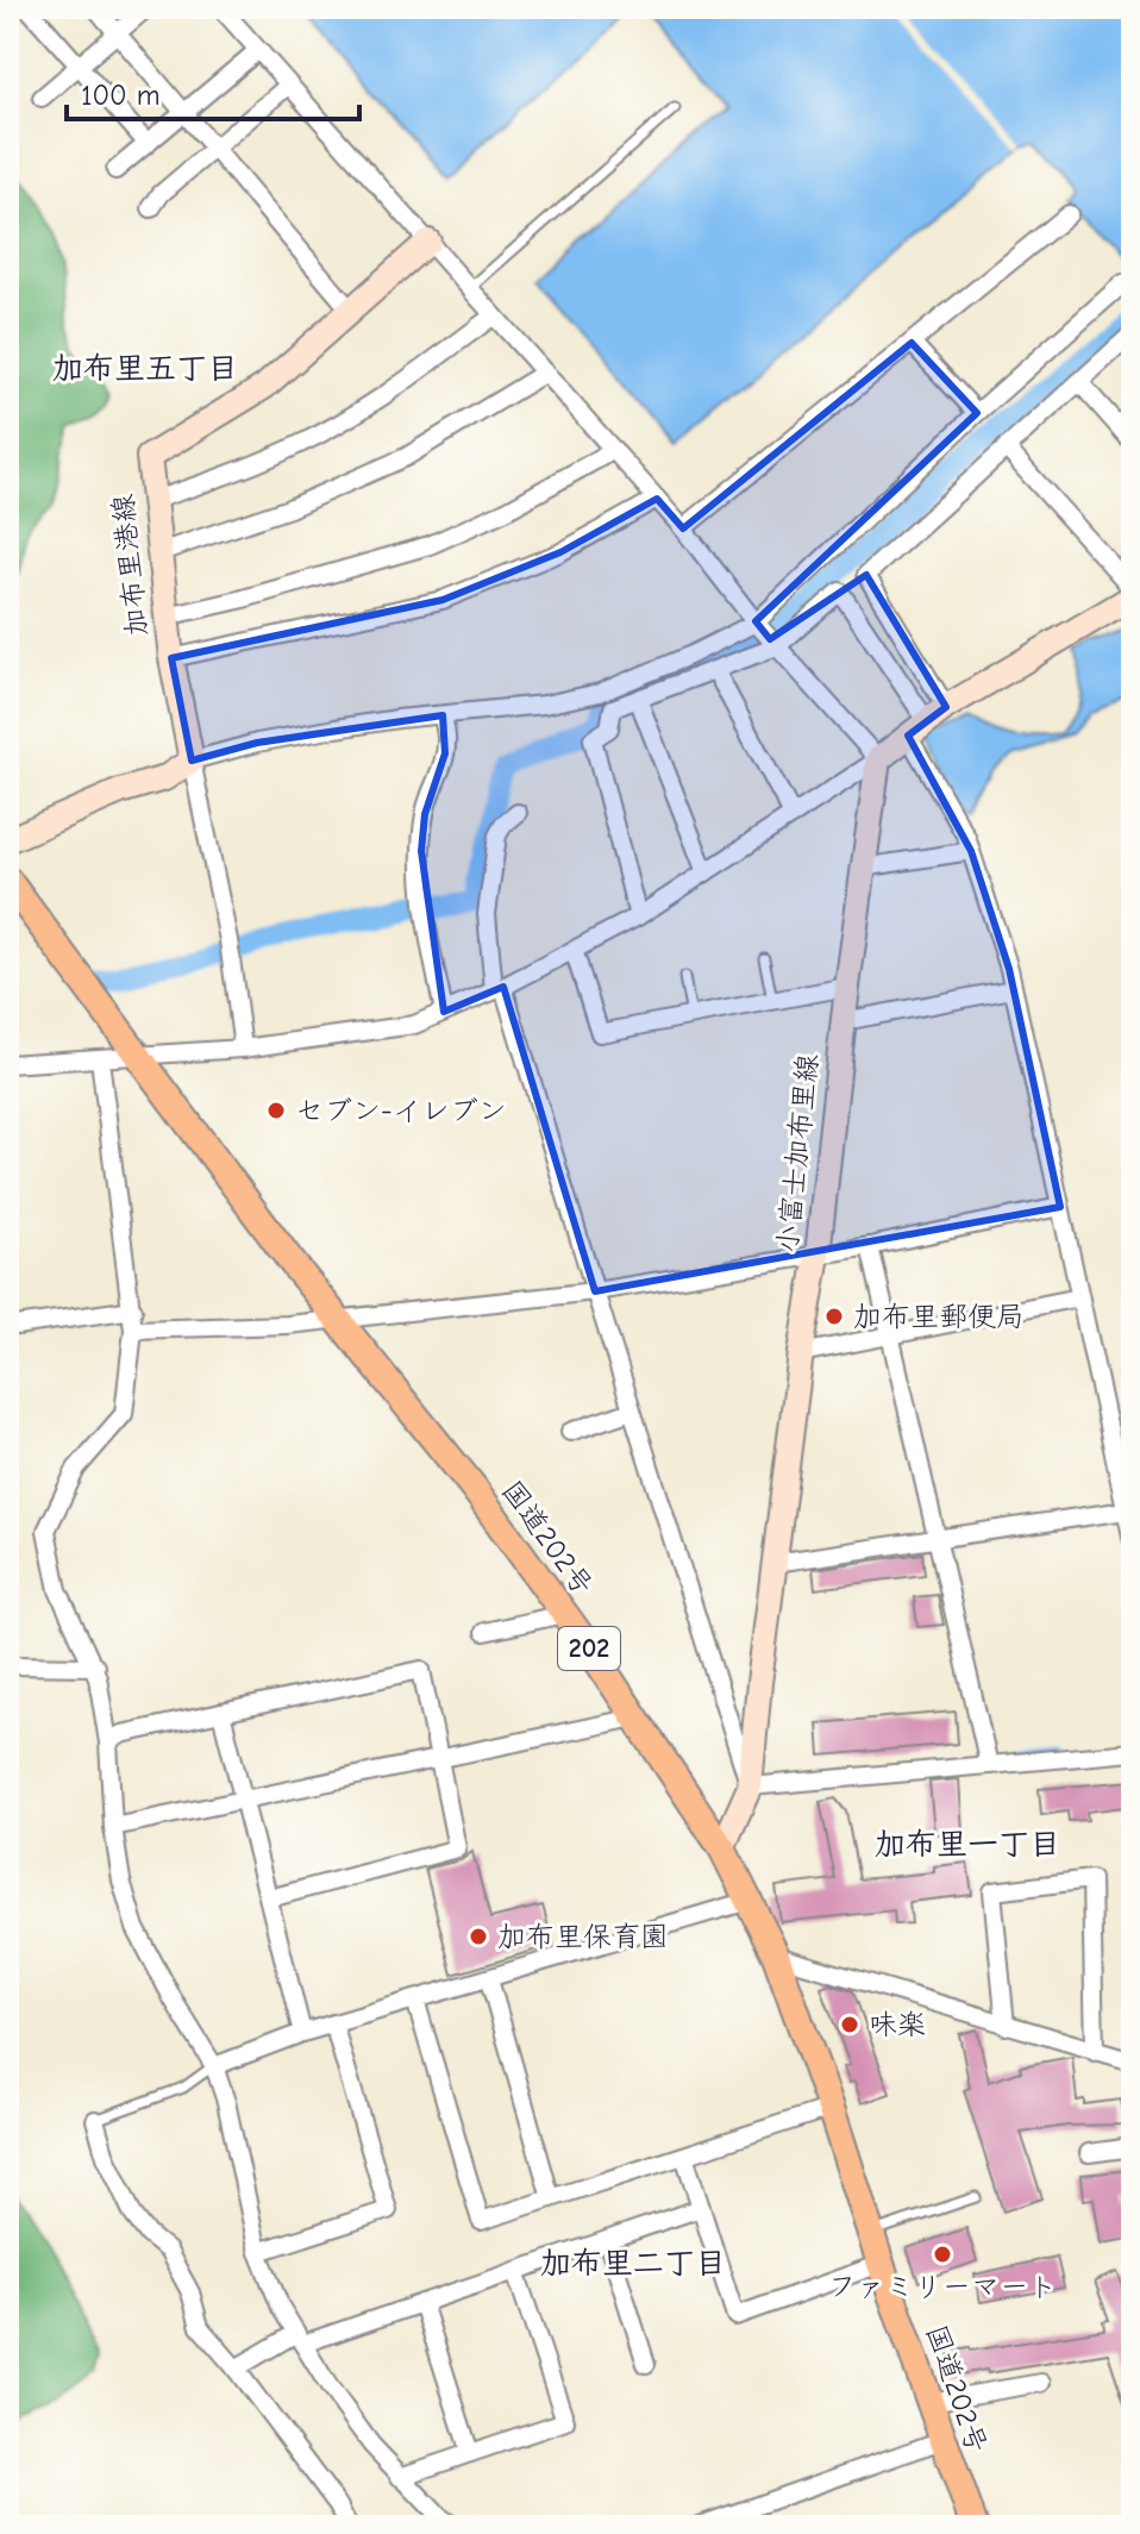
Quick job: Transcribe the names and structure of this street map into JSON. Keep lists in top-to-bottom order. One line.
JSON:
{"streets":{"highway":["国道202号","202"],"main road":["加布里港線","小富士加布里線"]},"crossings":[["小富士加布里線","国道202号"]],"districts":["加布里五丁目","加布里一丁目","加布里二丁目"],"places":["セブン-イレブン","加布里郵便局","加布里保育園","味楽","ファミリーマート"],"scale_bar":"100 m"}
